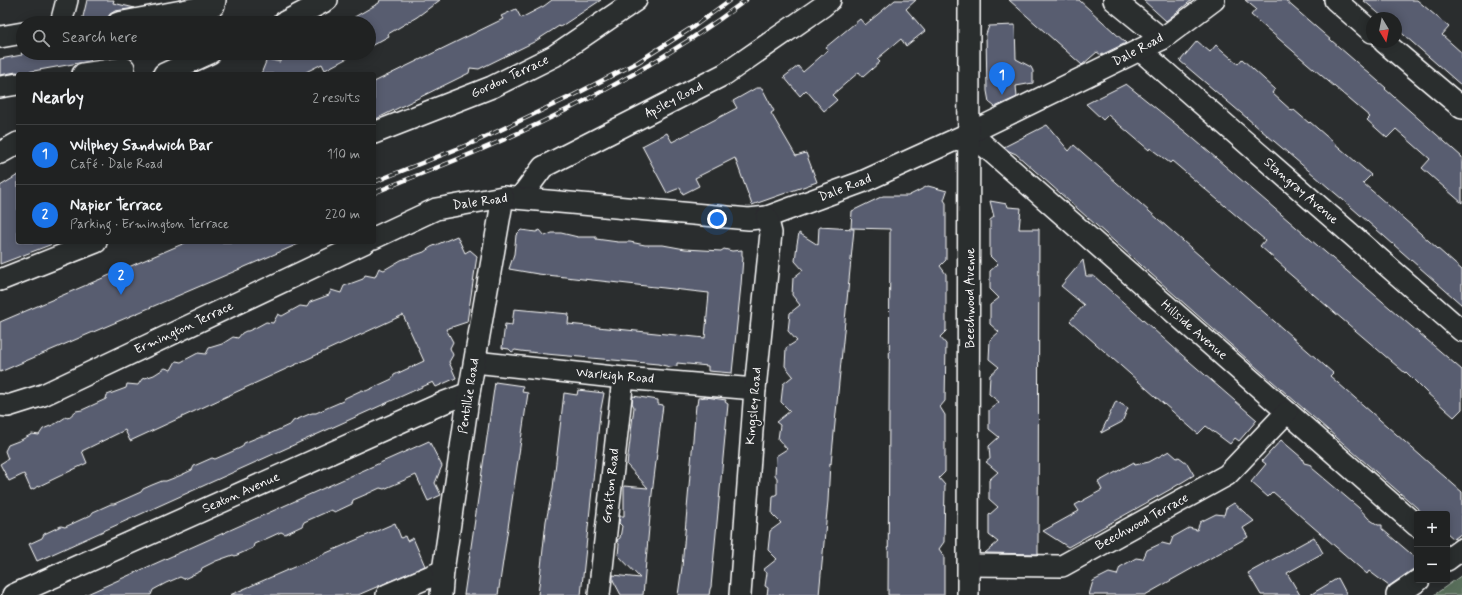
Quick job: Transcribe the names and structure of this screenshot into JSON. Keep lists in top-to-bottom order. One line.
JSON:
{"streets":{"street":["Dale Road","Gordon Terrace","Apsley Road","Stangray Avenue","Beechwood Avenue","Ermington Terrace","Hillside Avenue","Warleigh Road","Pentillie Road","Kingsley Road","Grafton Road","Seaton Avenue","Beechwood Terrace"]},"crossings":[["Dale Road","Apsley Road"],["Dale Road","Stangray Avenue"],["Dale Road","Beechwood Avenue"],["Dale Road","Hillside Avenue"],["Dale Road","Pentillie Road"],["Dale Road","Kingsley Road"],["Apsley Road","Pentillie Road"],["Beechwood Avenue","Hillside Avenue"],["Beechwood Avenue","Beechwood Terrace"],["Hillside Avenue","Beechwood Terrace"],["Warleigh Road","Pentillie Road"],["Warleigh Road","Kingsley Road"],["Warleigh Road","Grafton Road"],["Pentillie Road","Seaton Avenue"]],"north":"bottom","page":{"search":"Search here","pins":["1","2"],"heading":["Nearby","2 results"],"list":[{"mark":"1","name":"Wilphey Sandwich Bar","note":"Café · Dale Road","value":"110 m"},{"mark":"2","name":"Napier Terrace","note":"Parking · Ermington Terrace","value":"220 m"}],"map_buttons":["+","−"]}}
